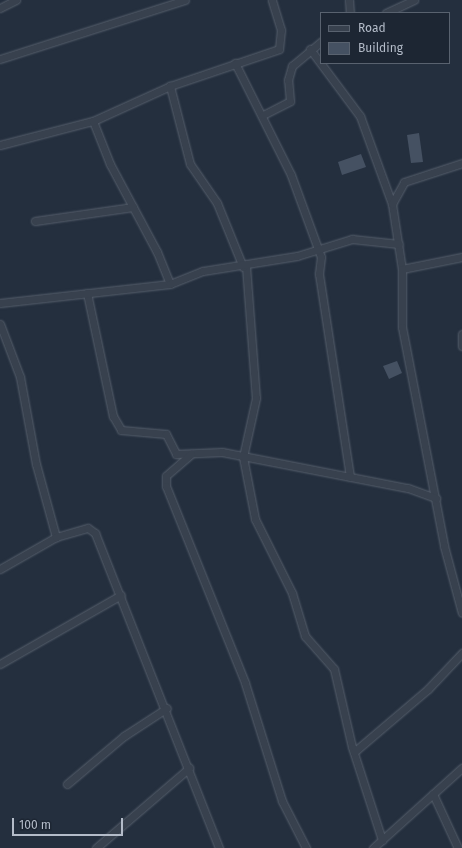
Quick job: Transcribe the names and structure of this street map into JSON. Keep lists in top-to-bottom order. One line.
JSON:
{"legend":["Road","Building"],"scale_bar":"100 m"}
